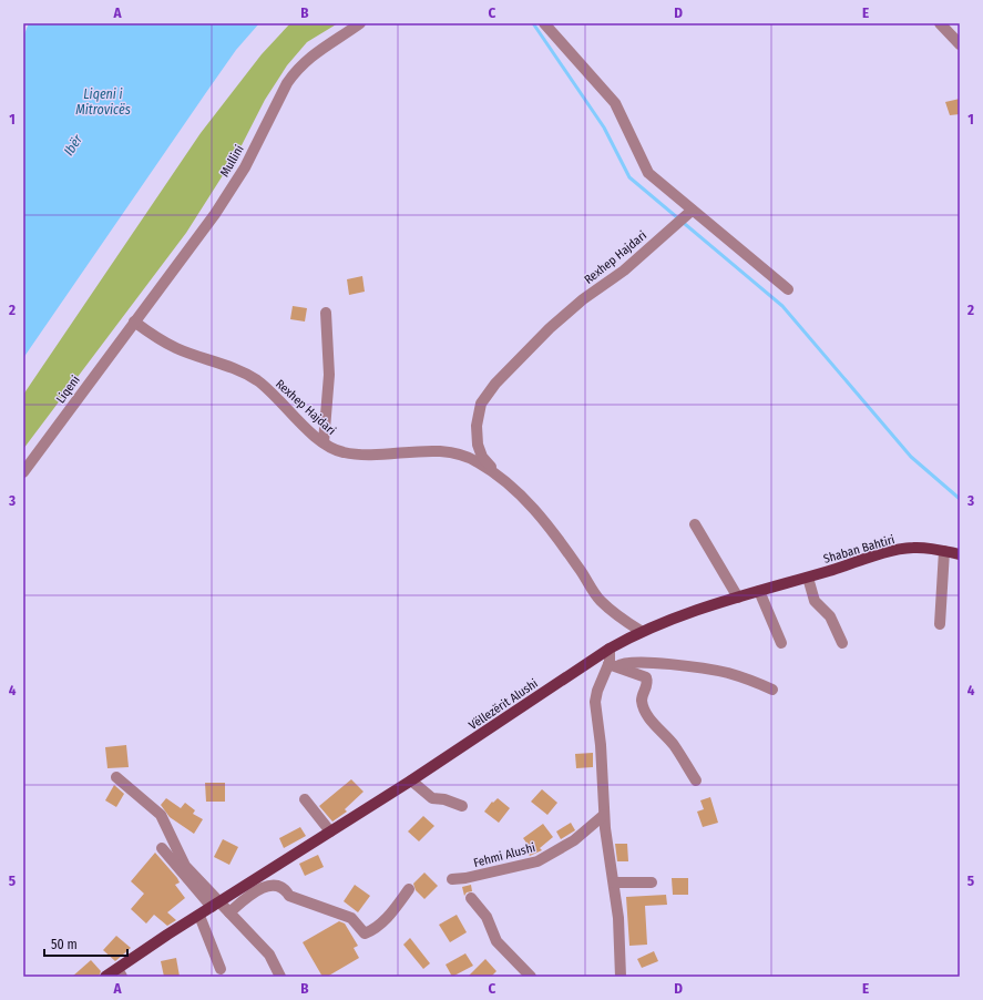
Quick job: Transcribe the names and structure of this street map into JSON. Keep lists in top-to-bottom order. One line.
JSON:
{"streets":{"main road":["Shaban Bahtiri","Vëllezërit Alushi"],"street":["Mullini","Rexhep Hajdari","Liqeni","Fehmi Alushi"]},"crossings":[["Mullini","Rexhep Hajdari"],["Mullini","Liqeni"],["Rexhep Hajdari","Liqeni"],["Rexhep Hajdari","Shaban Bahtiri"],["Shaban Bahtiri","Vëllezërit Alushi"]],"water":["Liqeni i Mitrovicës","Ibër"],"scale_bar":"50 m","grid":{"columns":["A","B","C","D","E"],"rows":["1","2","3","4","5"]}}
